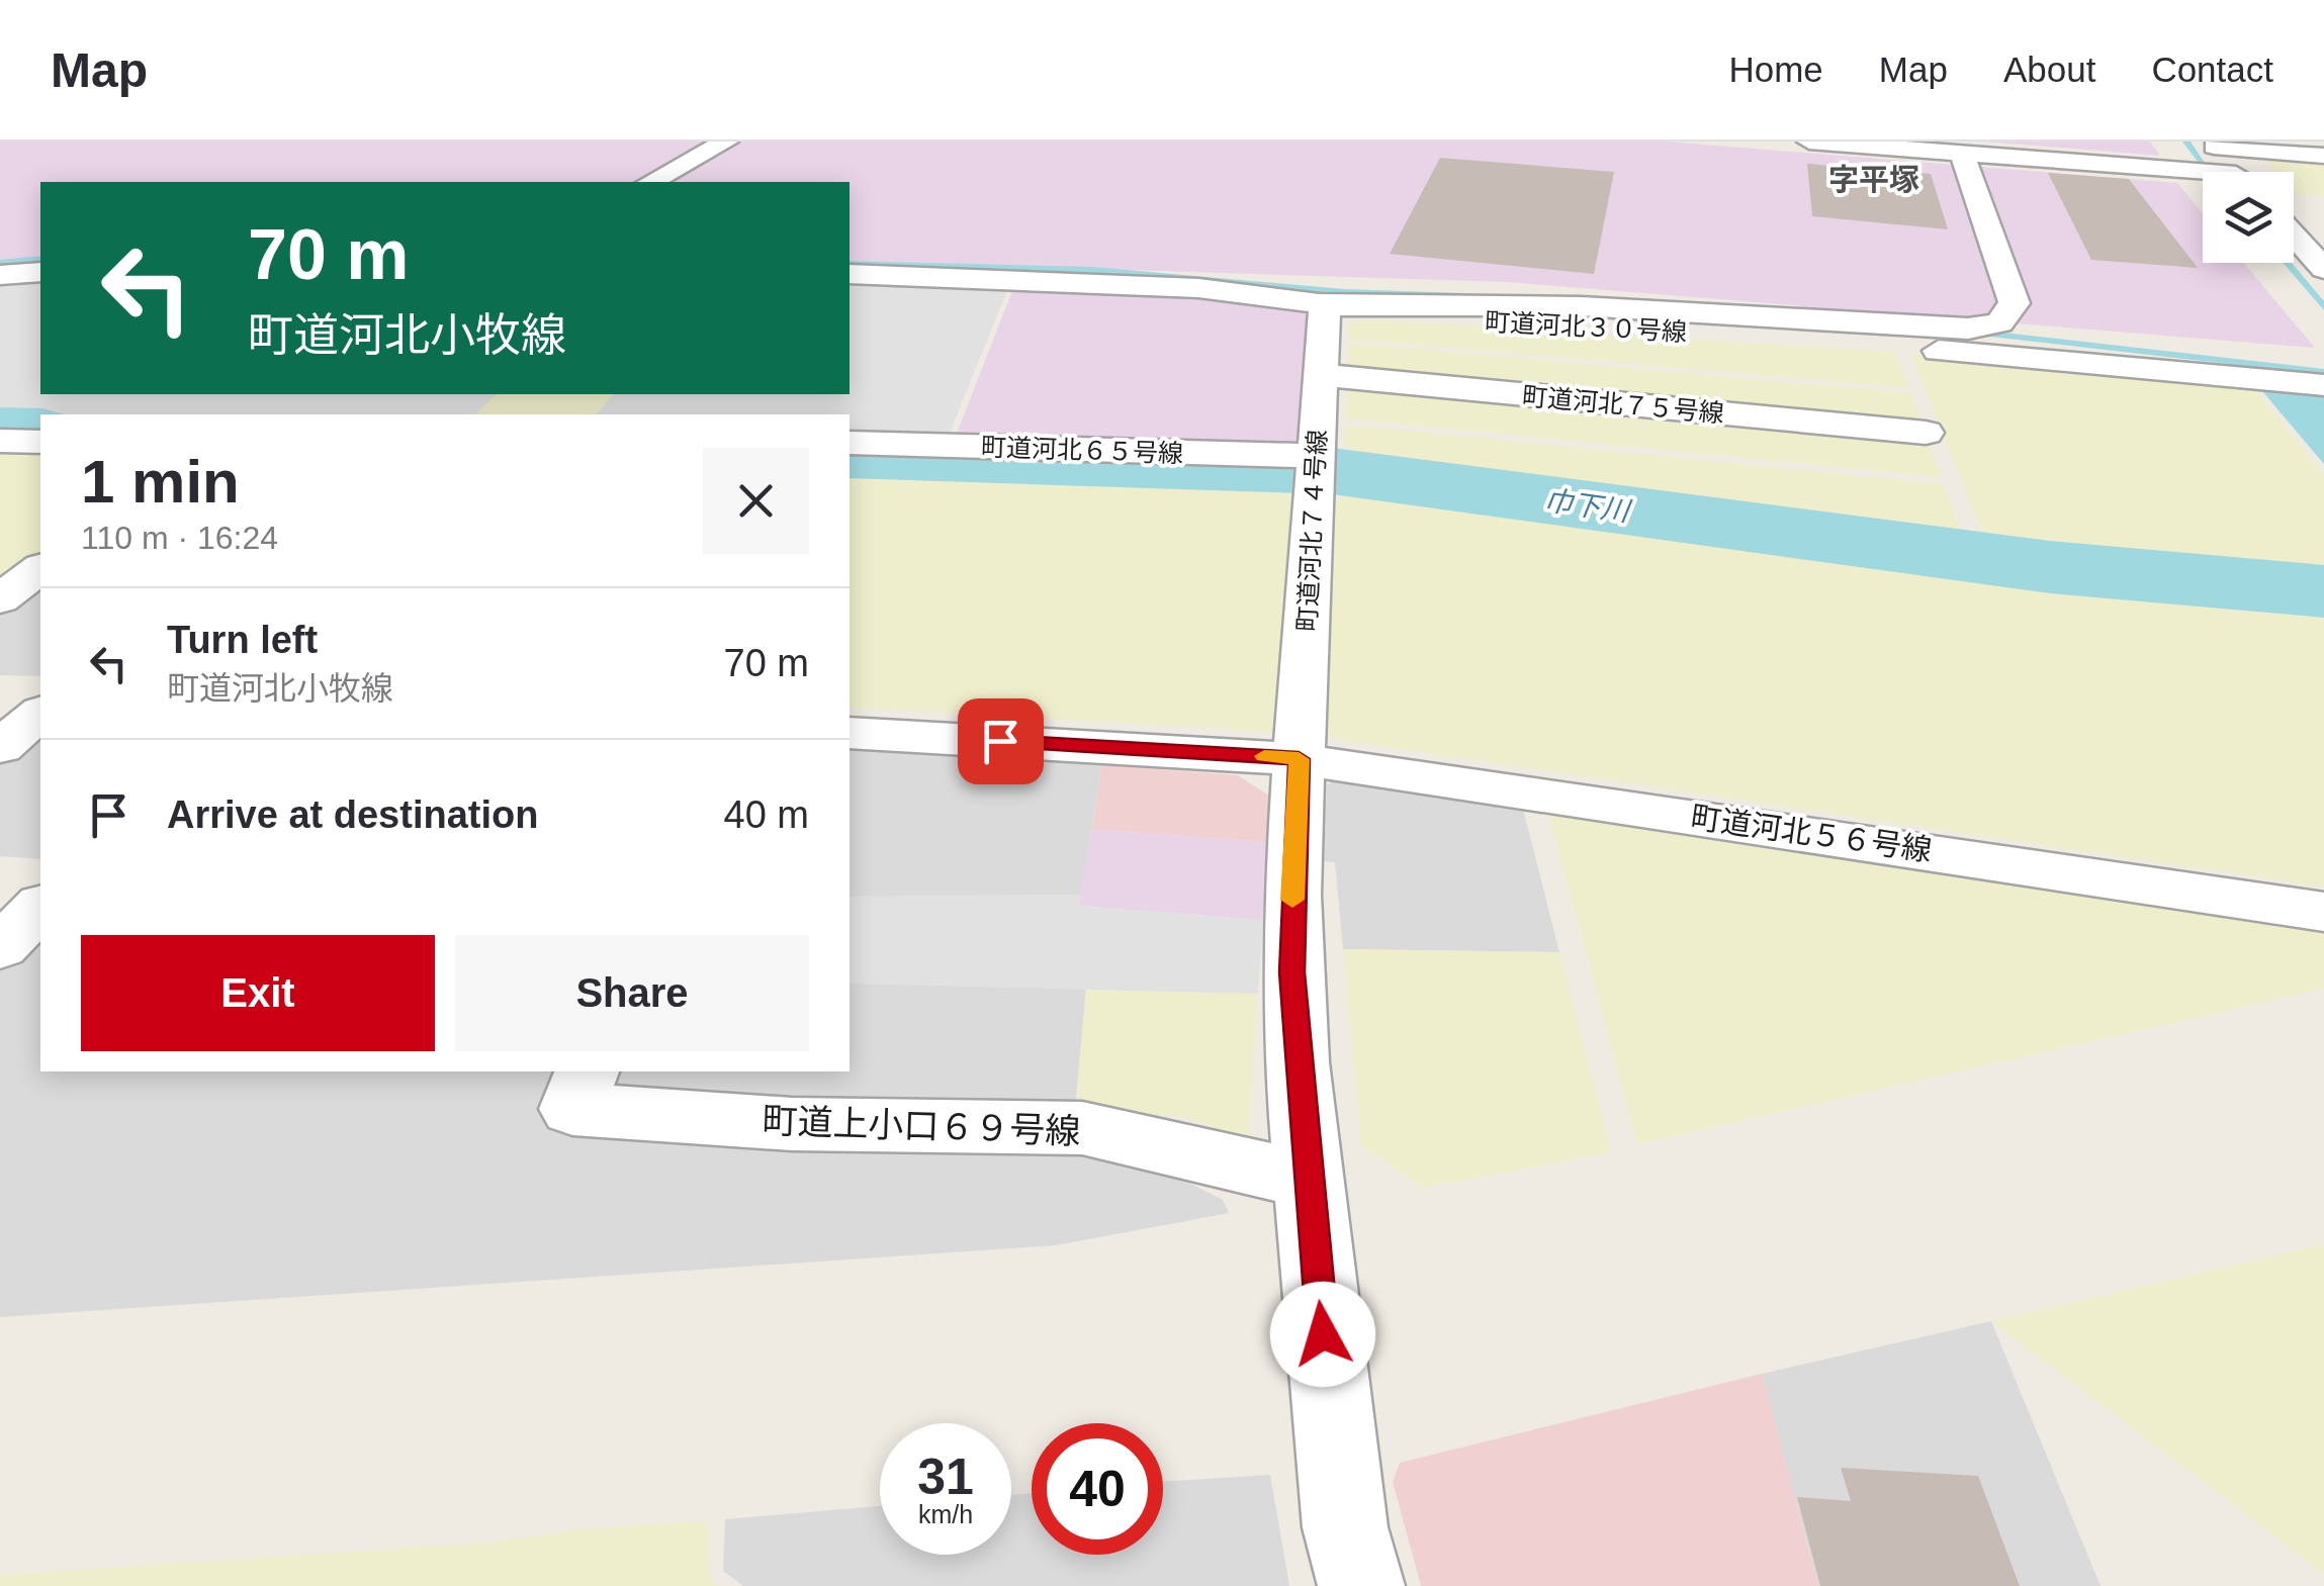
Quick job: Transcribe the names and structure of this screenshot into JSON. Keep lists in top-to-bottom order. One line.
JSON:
{"streets":{"street":["町道河北３０号線","町道河北７５号線","町道河北６５号線","町道河北７４号線","町道河北５６号線","町道上小口６９号線"]},"crossings":[["町道河北３０号線","町道河北７４号線"],["町道河北７５号線","町道河北７４号線"],["町道河北６５号線","町道河北７４号線"],["町道河北７４号線","町道河北５６号線"],["町道河北７４号線","町道上小口６９号線"]],"districts":["字平塚"],"water":["巾下川"],"page":{"header":"Map","nav":["Home","Map","About","Contact"],"turn":["70 m","町道河北小牧線"],"heading":["1 min","110 m · 16:24"],"list":[{"name":"Turn left","note":"町道河北小牧線","value":"70 m"},{"name":"Arrive at destination","value":"40 m"}],"buttons":["Exit","Share"],"speed":"31 km/h","limit":"40"}}
